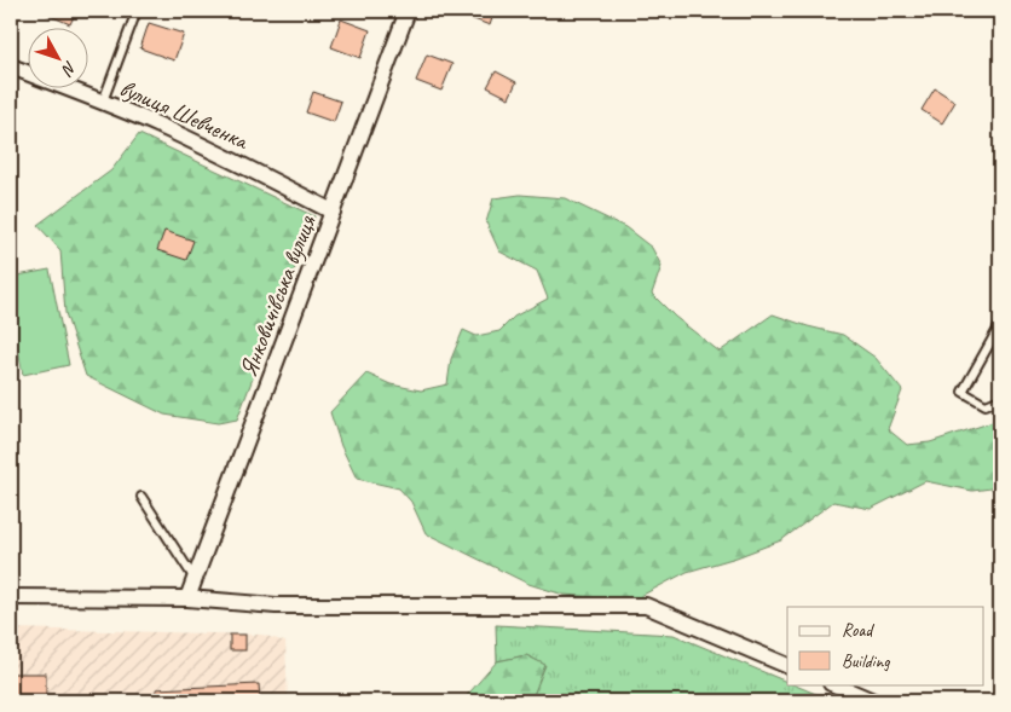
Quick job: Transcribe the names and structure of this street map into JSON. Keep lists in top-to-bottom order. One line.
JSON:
{"streets":{"street":["вулиця Шевченка","Янковичівська вулиця"]},"crossings":[["вулиця Шевченка","Янковичівська вулиця"]],"legend":["Road","Building"],"north":"bottom right"}
